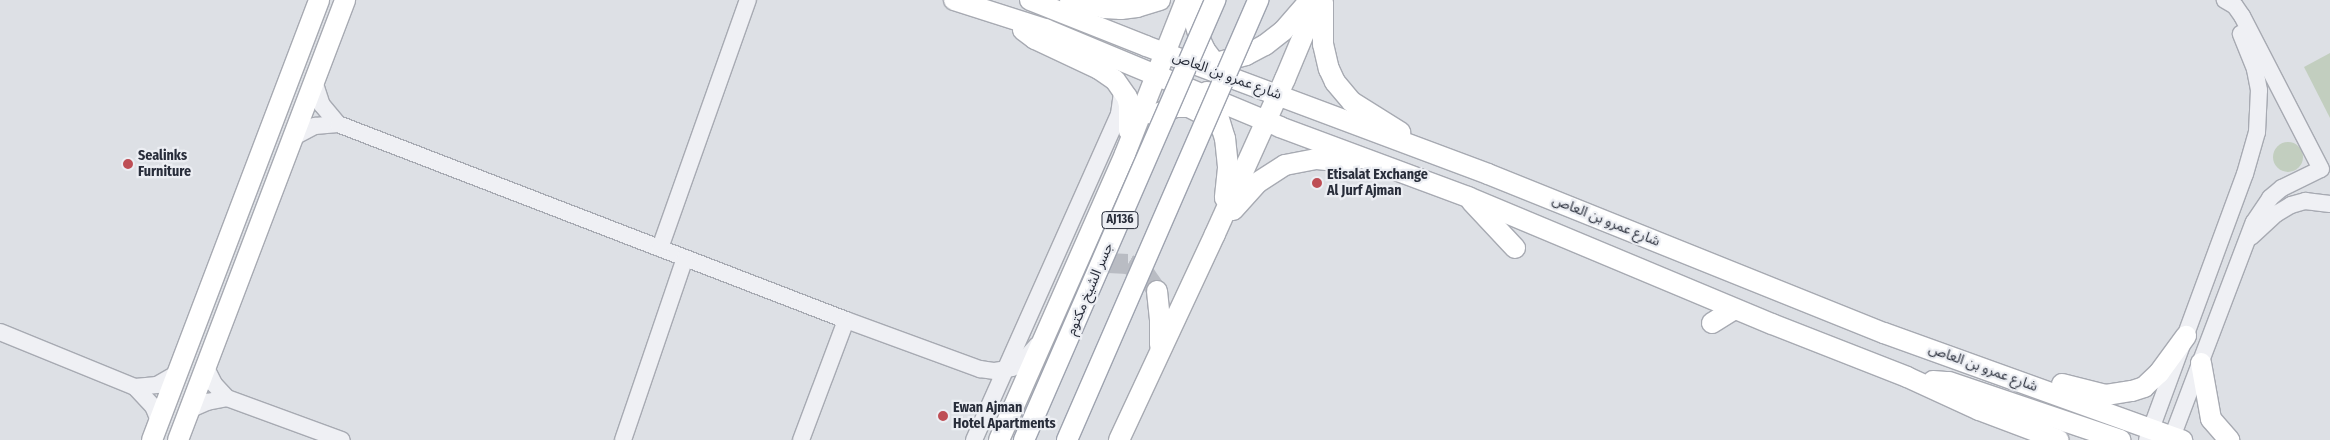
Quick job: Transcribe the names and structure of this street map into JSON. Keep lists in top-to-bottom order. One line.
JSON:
{"streets":{"main road":["شارع عمرو بن العاص","AJ136","جسر الشيخ مكتوم"]},"places":["Sealinks Furniture","Etisalat Exchange Al Jurf Ajman","Ewan Ajman Hotel Apartments"]}
